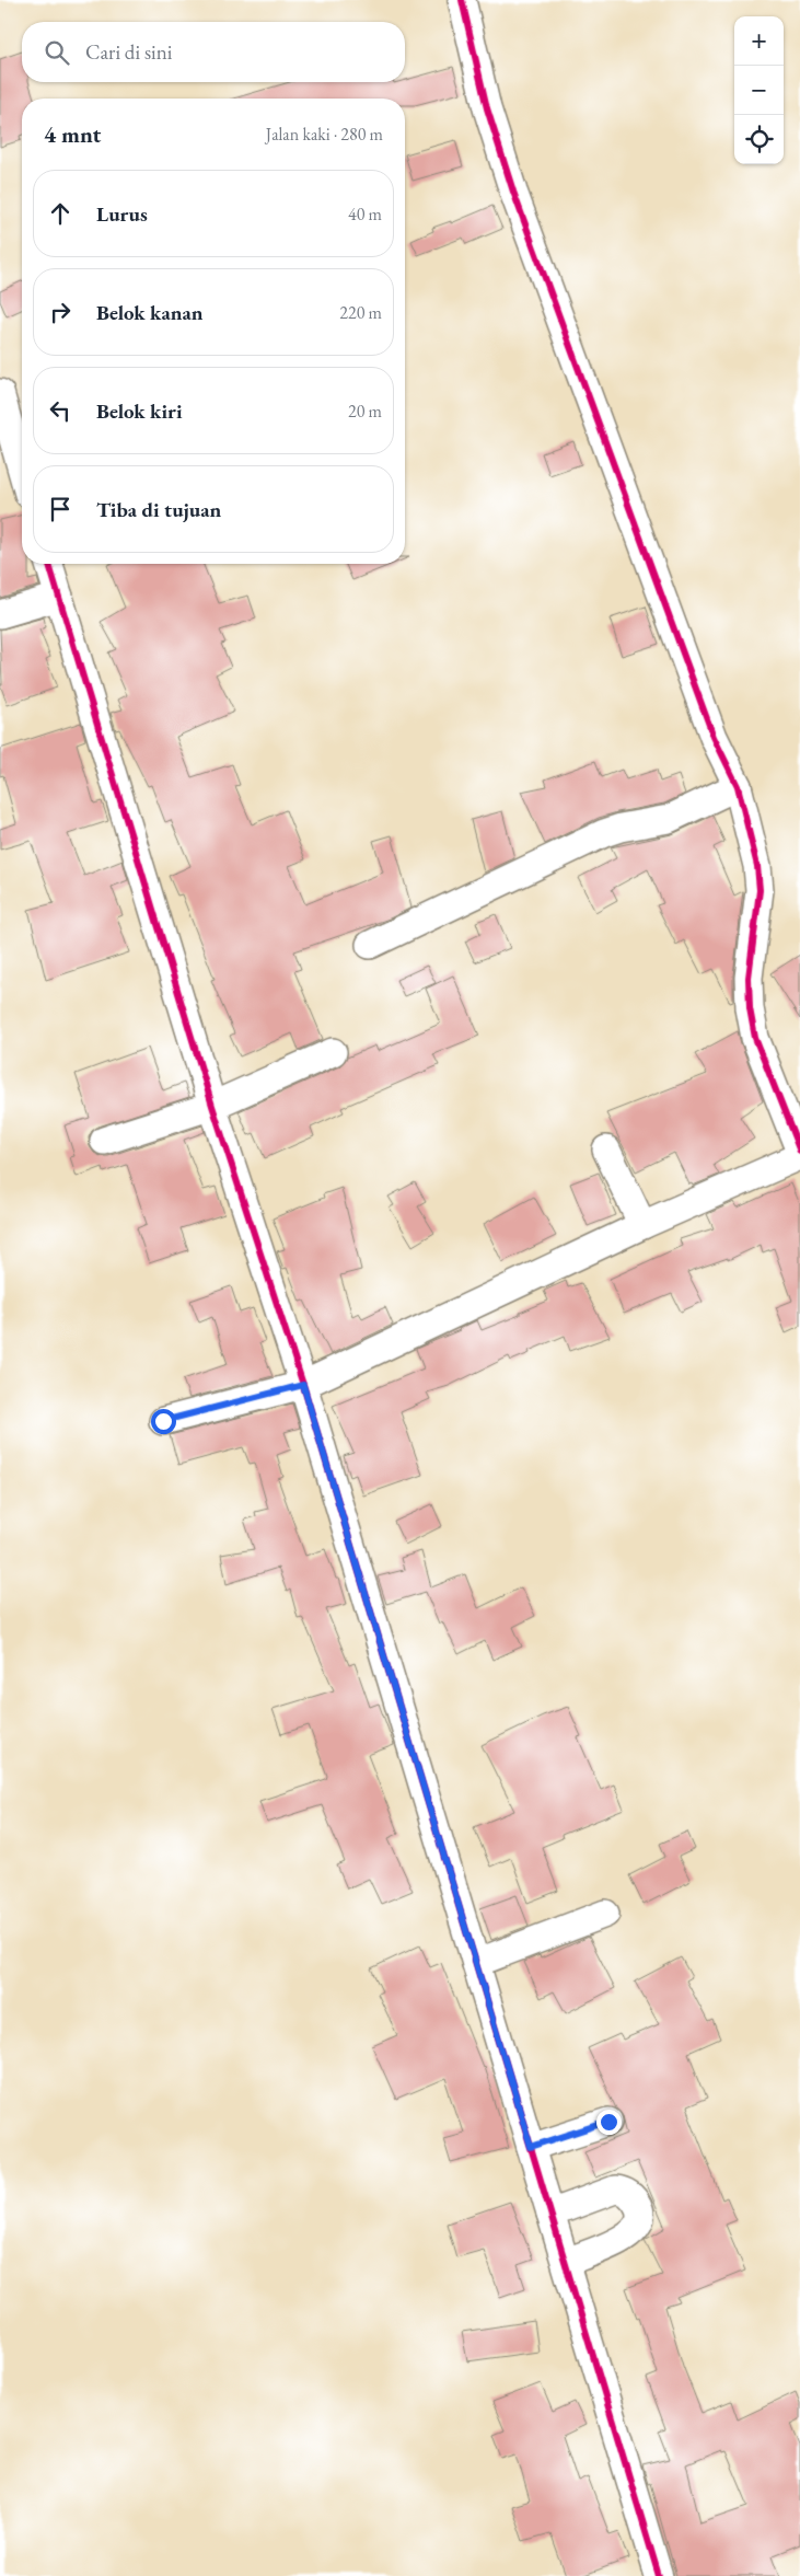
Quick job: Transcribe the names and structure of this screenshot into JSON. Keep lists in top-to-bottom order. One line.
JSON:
{"page":{"map_buttons":["+","−"],"search":"Cari di sini","heading":["4 mnt","Jalan kaki · 280 m"],"list":[["Lurus","40 m"],["Belok kanan","220 m"],["Belok kiri","20 m"],"Tiba di tujuan"]}}
